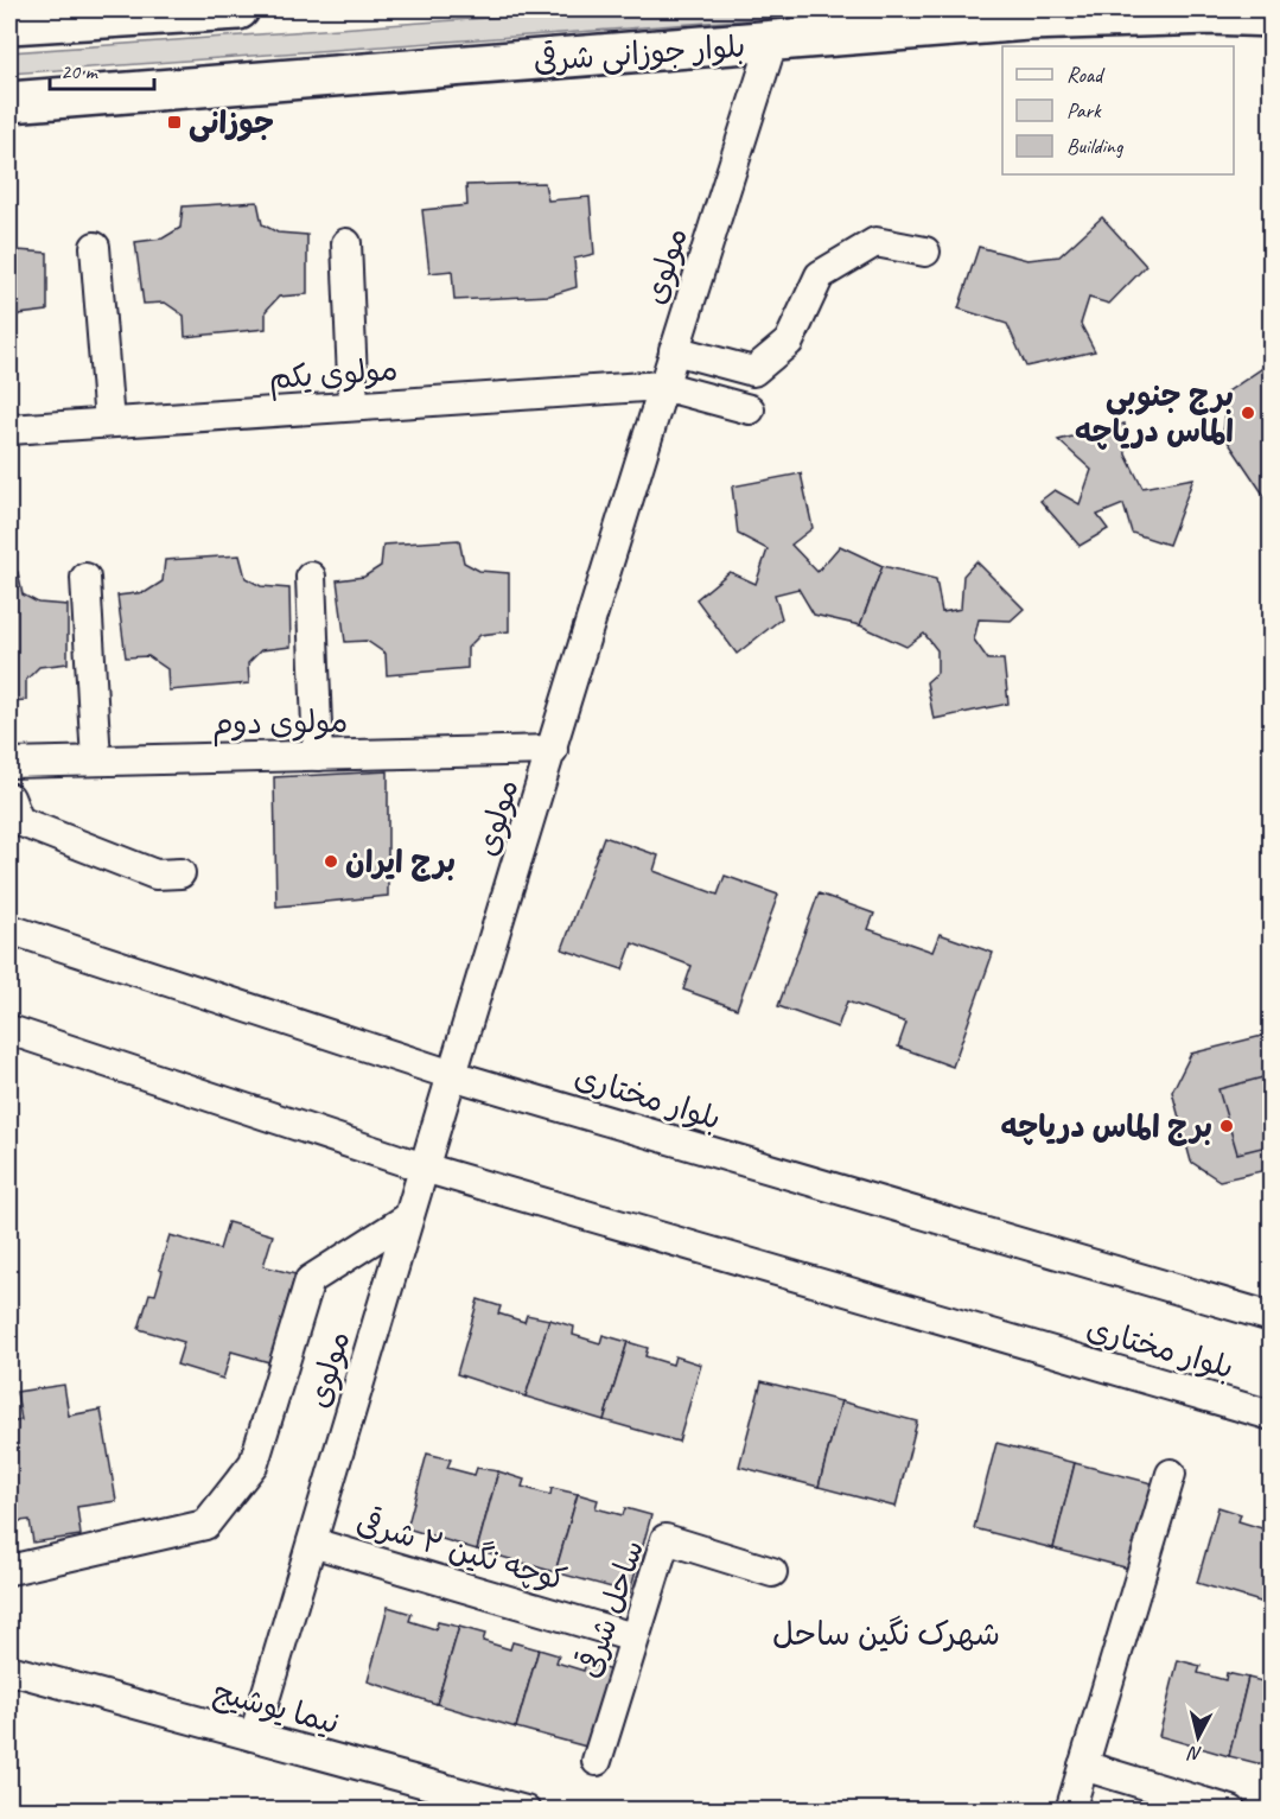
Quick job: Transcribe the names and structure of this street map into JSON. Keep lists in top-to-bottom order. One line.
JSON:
{"streets":{"street":["بلوار جوزانی شرقی","مولوی","مولوی یکم","مولوی دوم","بلوار مختاری","کوچه نگین ۲ شرقی","ساحل شرقی","نیما یوشیج"]},"crossings":[["بلوار جوزانی شرقی","مولوی"],["مولوی","مولوی یکم"],["مولوی","مولوی دوم"],["مولوی","بلوار مختاری"],["مولوی","کوچه نگین ۲ شرقی"],["مولوی","نیما یوشیج"],["کوچه نگین ۲ شرقی","ساحل شرقی"]],"districts":["شهرک نگین ساحل"],"places":{"transit":["جوزانی"],"other":["برج جنوبی الماس دریاچه","برج ایران","برج الماس دریاچه"]},"legend":["Road","Park","Building"],"scale_bar":"20 m","north":"bottom"}
